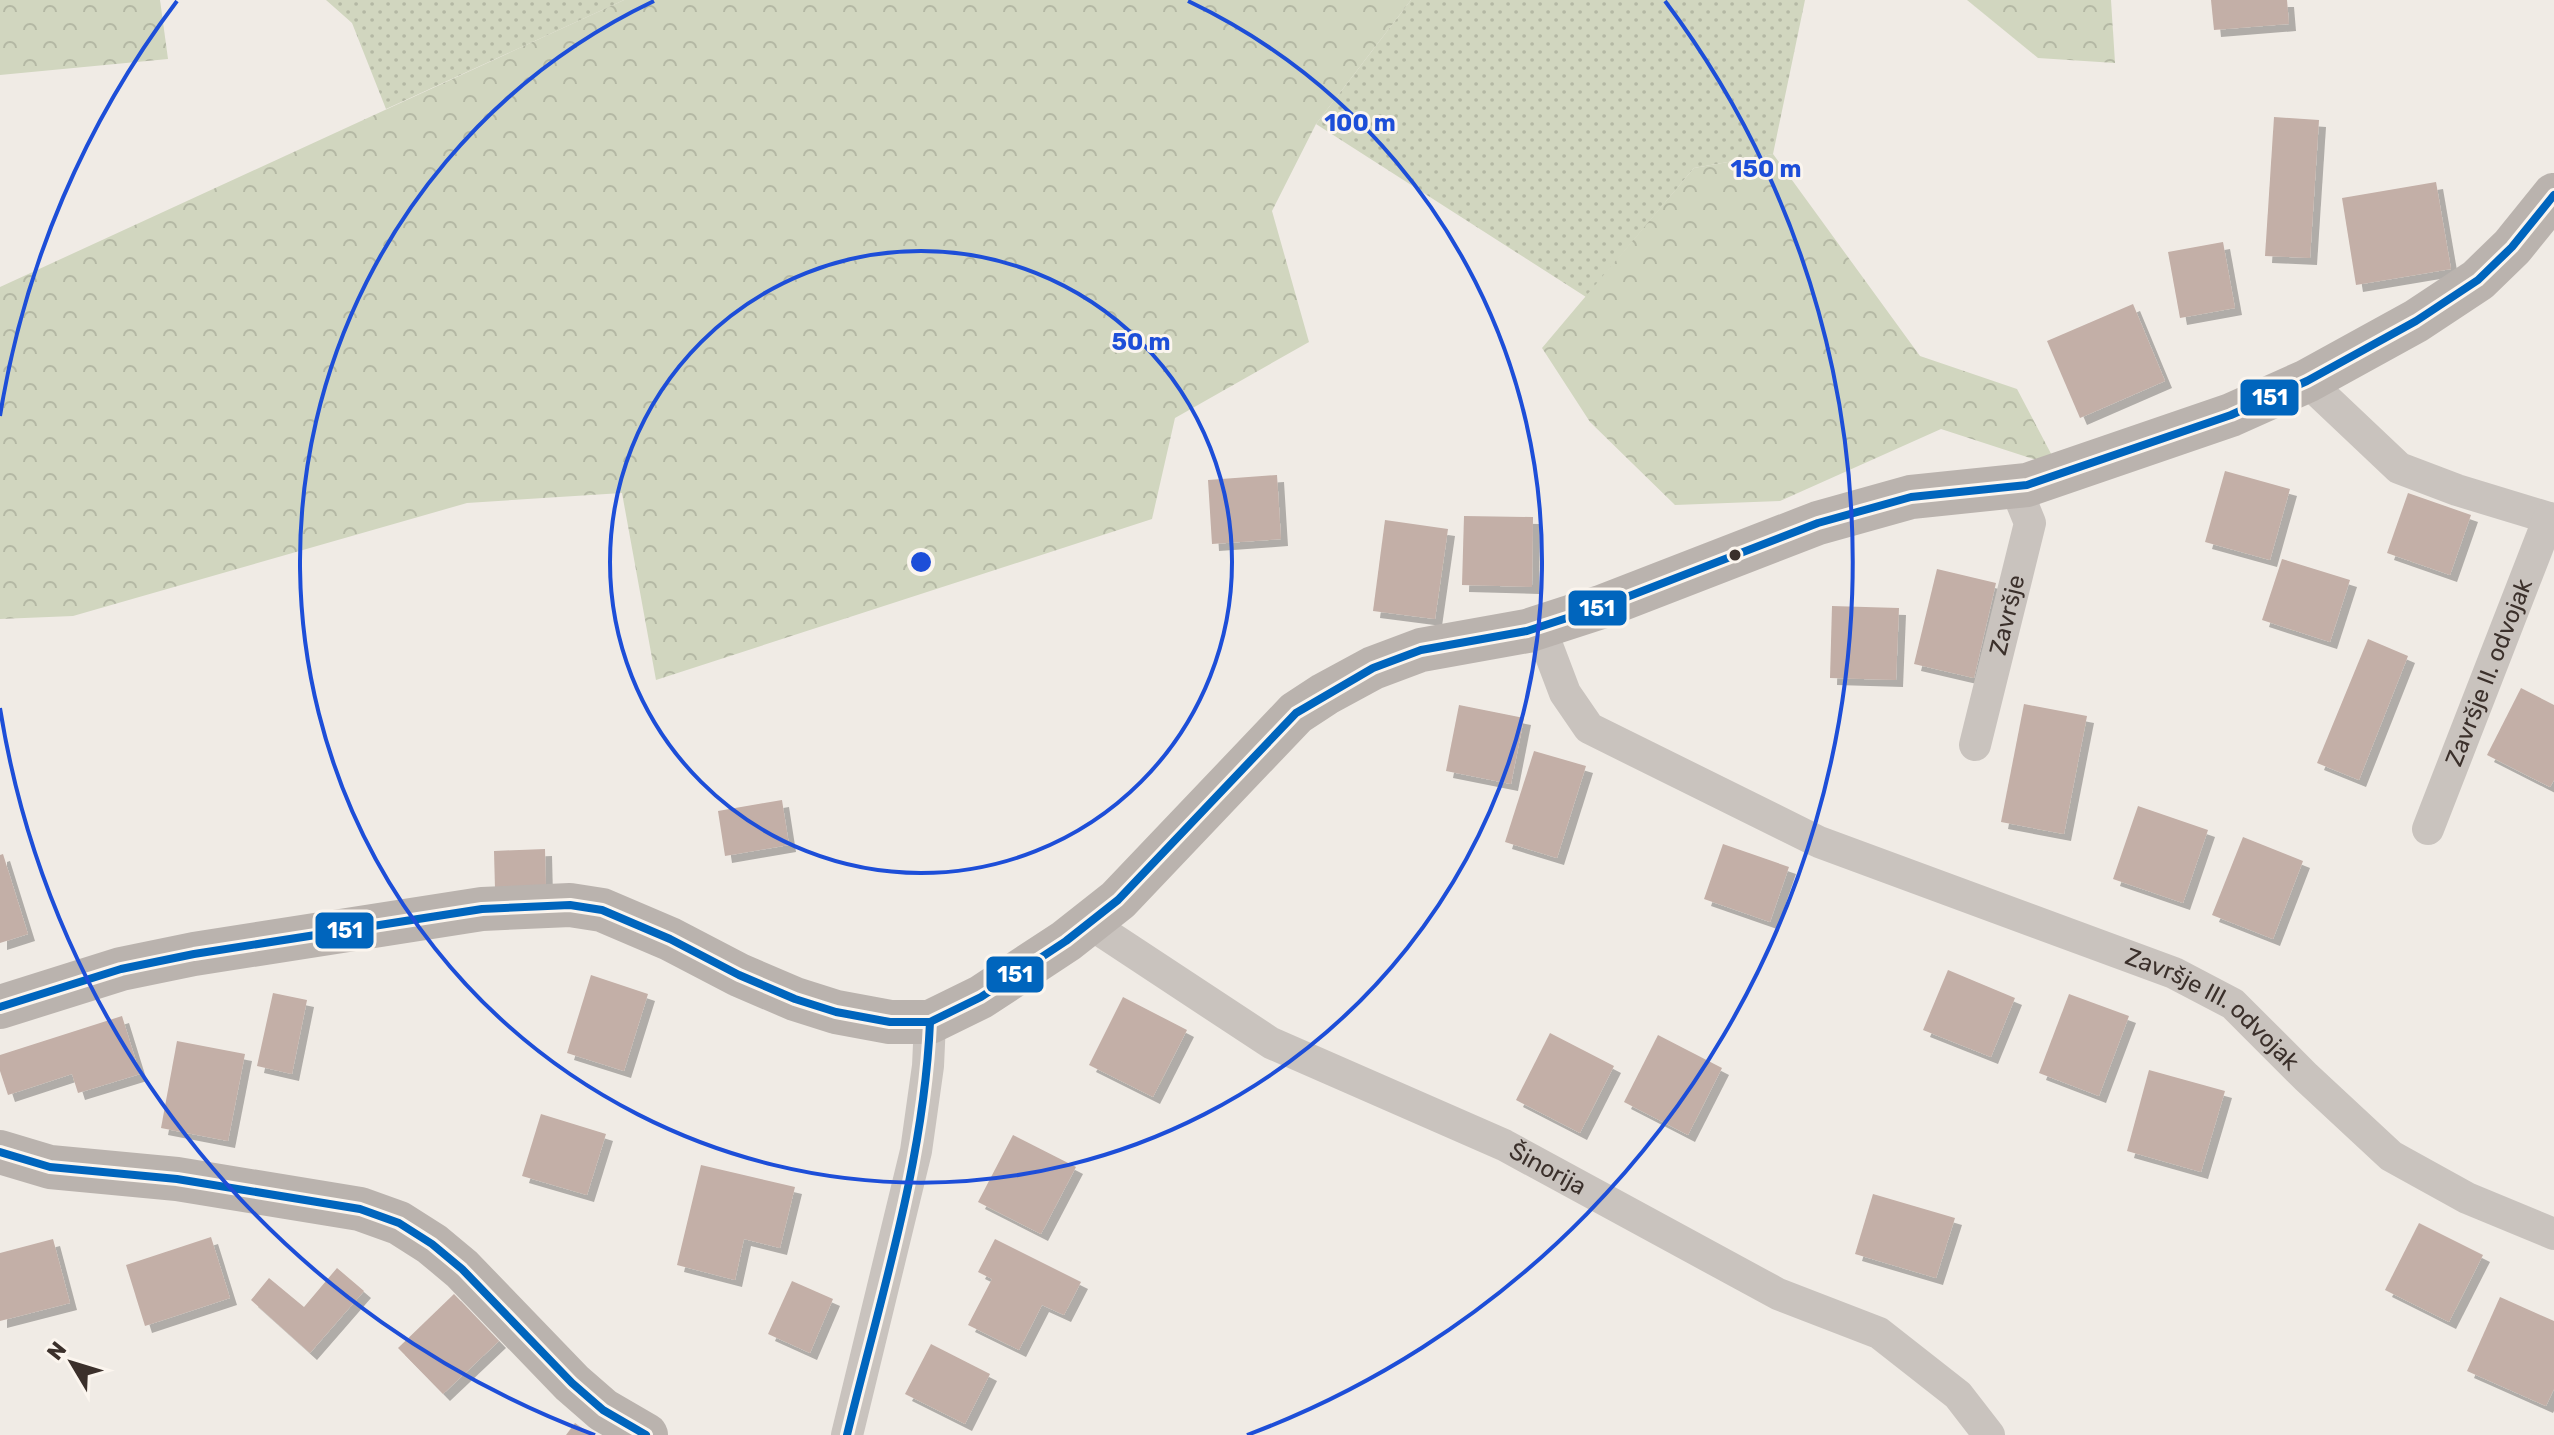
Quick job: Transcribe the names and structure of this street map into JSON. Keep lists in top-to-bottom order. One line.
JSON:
{"streets":{"street":["Završje","Završje II. odvojak","Završje III. odvojak","Šinorija"]},"lines":["transit line 151"],"north":"top left","rings":["100 m","150 m","50 m"]}
